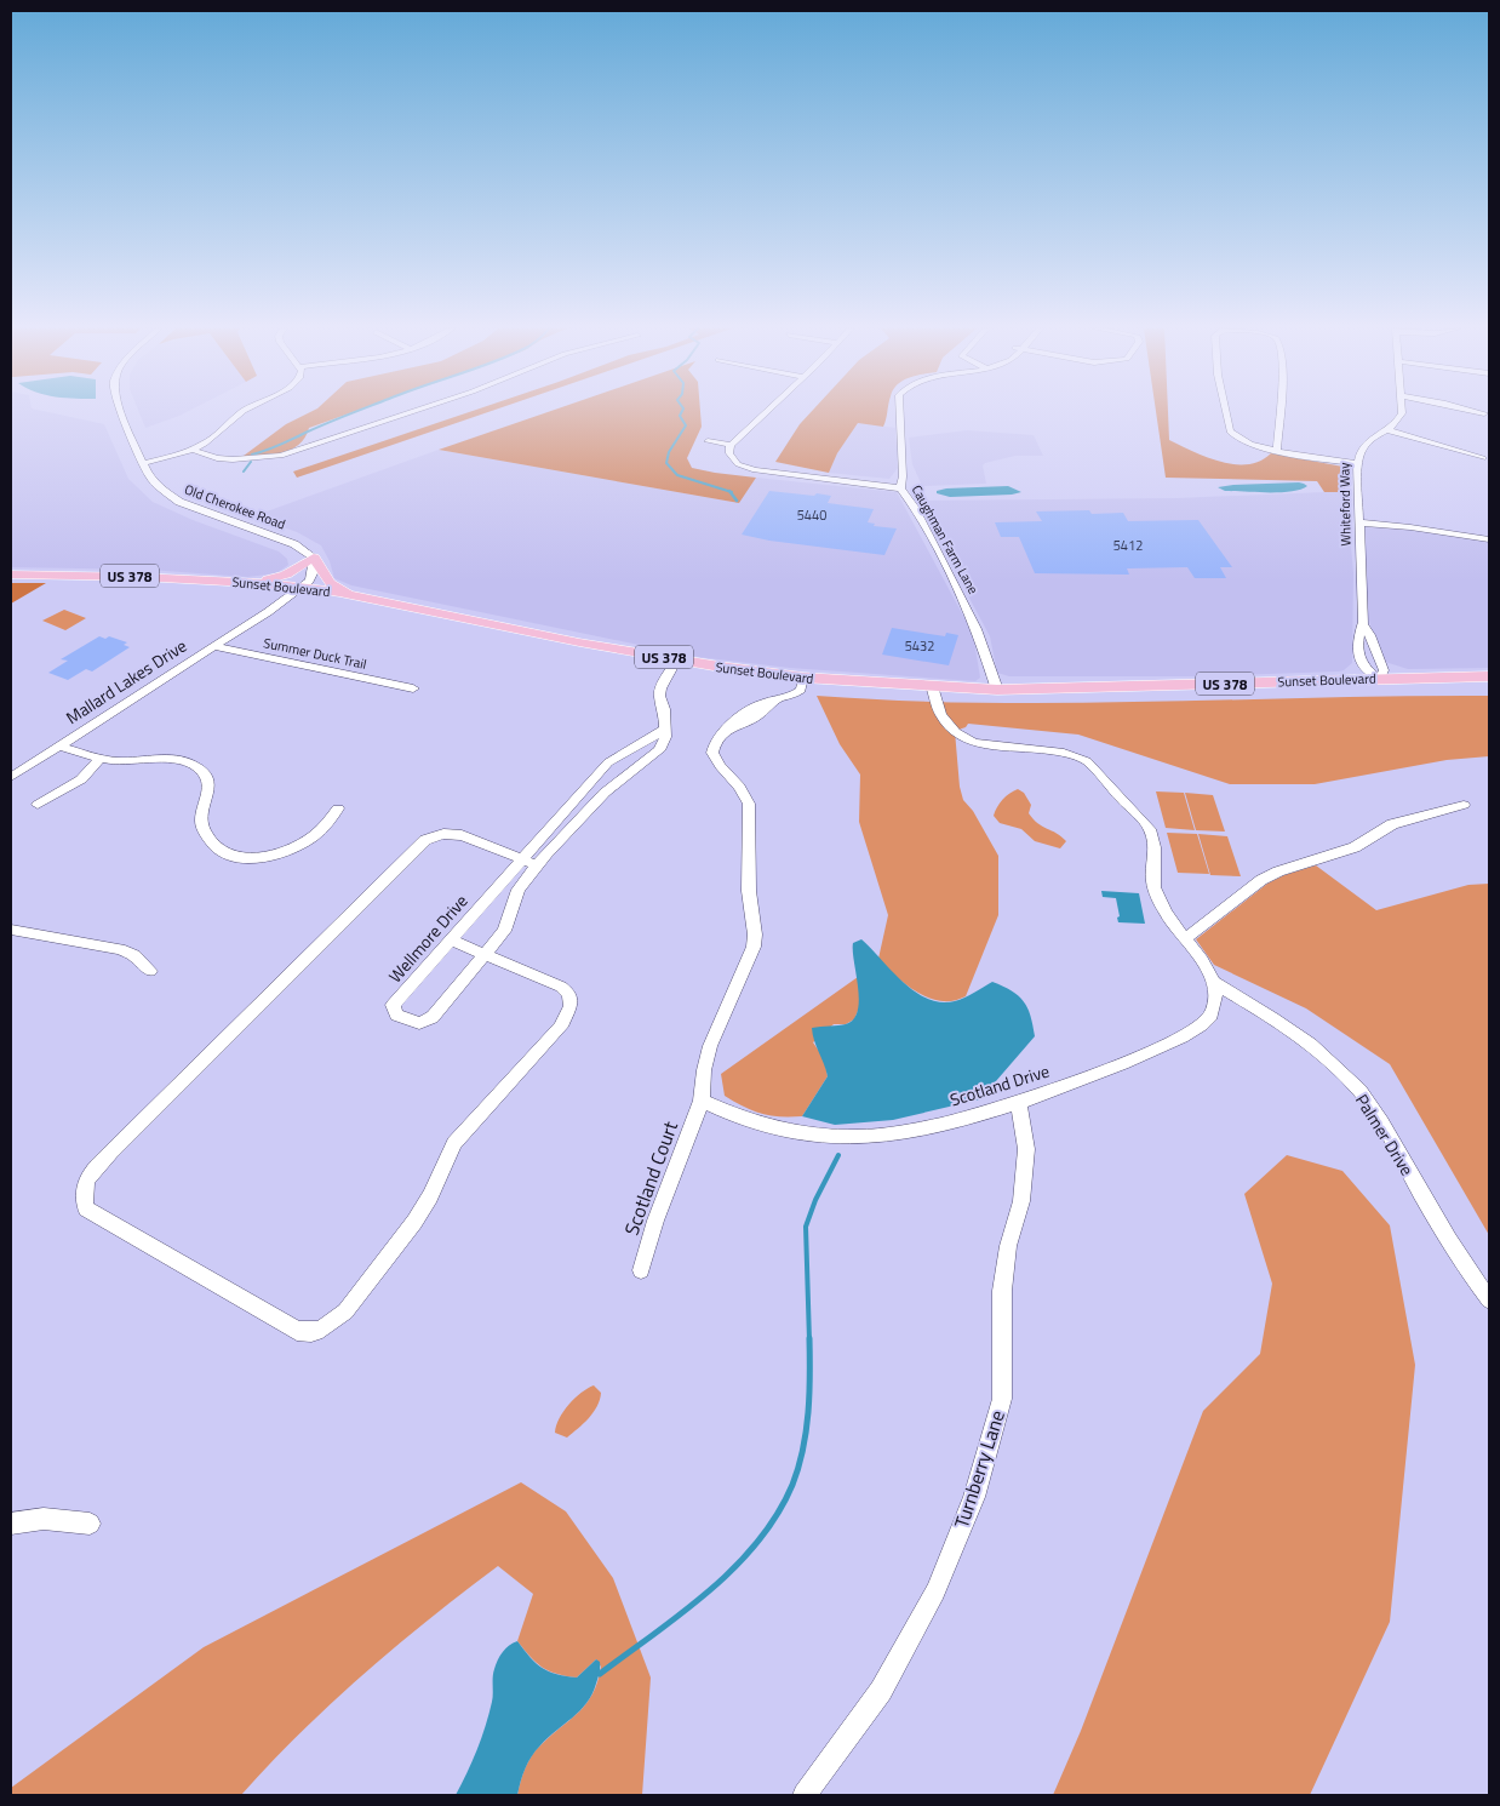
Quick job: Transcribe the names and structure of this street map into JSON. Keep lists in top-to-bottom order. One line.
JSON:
{"streets":{"main road":["US 378","Sunset Boulevard"],"street":["Whiteford Way","Old Cherokee Road","Caughman Farm Lane","Summer Duck Trail","Mallard Lakes Drive","Wellmore Drive","Scotland Drive","Palmer Drive","Scotland Court","Turnberry Lane"]},"crossings":[["Whiteford Way","Sunset Boulevard"],["Caughman Farm Lane","Sunset Boulevard"],["Sunset Boulevard","Wellmore Drive"],["Summer Duck Trail","Mallard Lakes Drive"],["Scotland Drive","Palmer Drive"],["Scotland Drive","Scotland Court"],["Scotland Drive","Turnberry Lane"]],"house_numbers":["5440","5412","5432"]}
